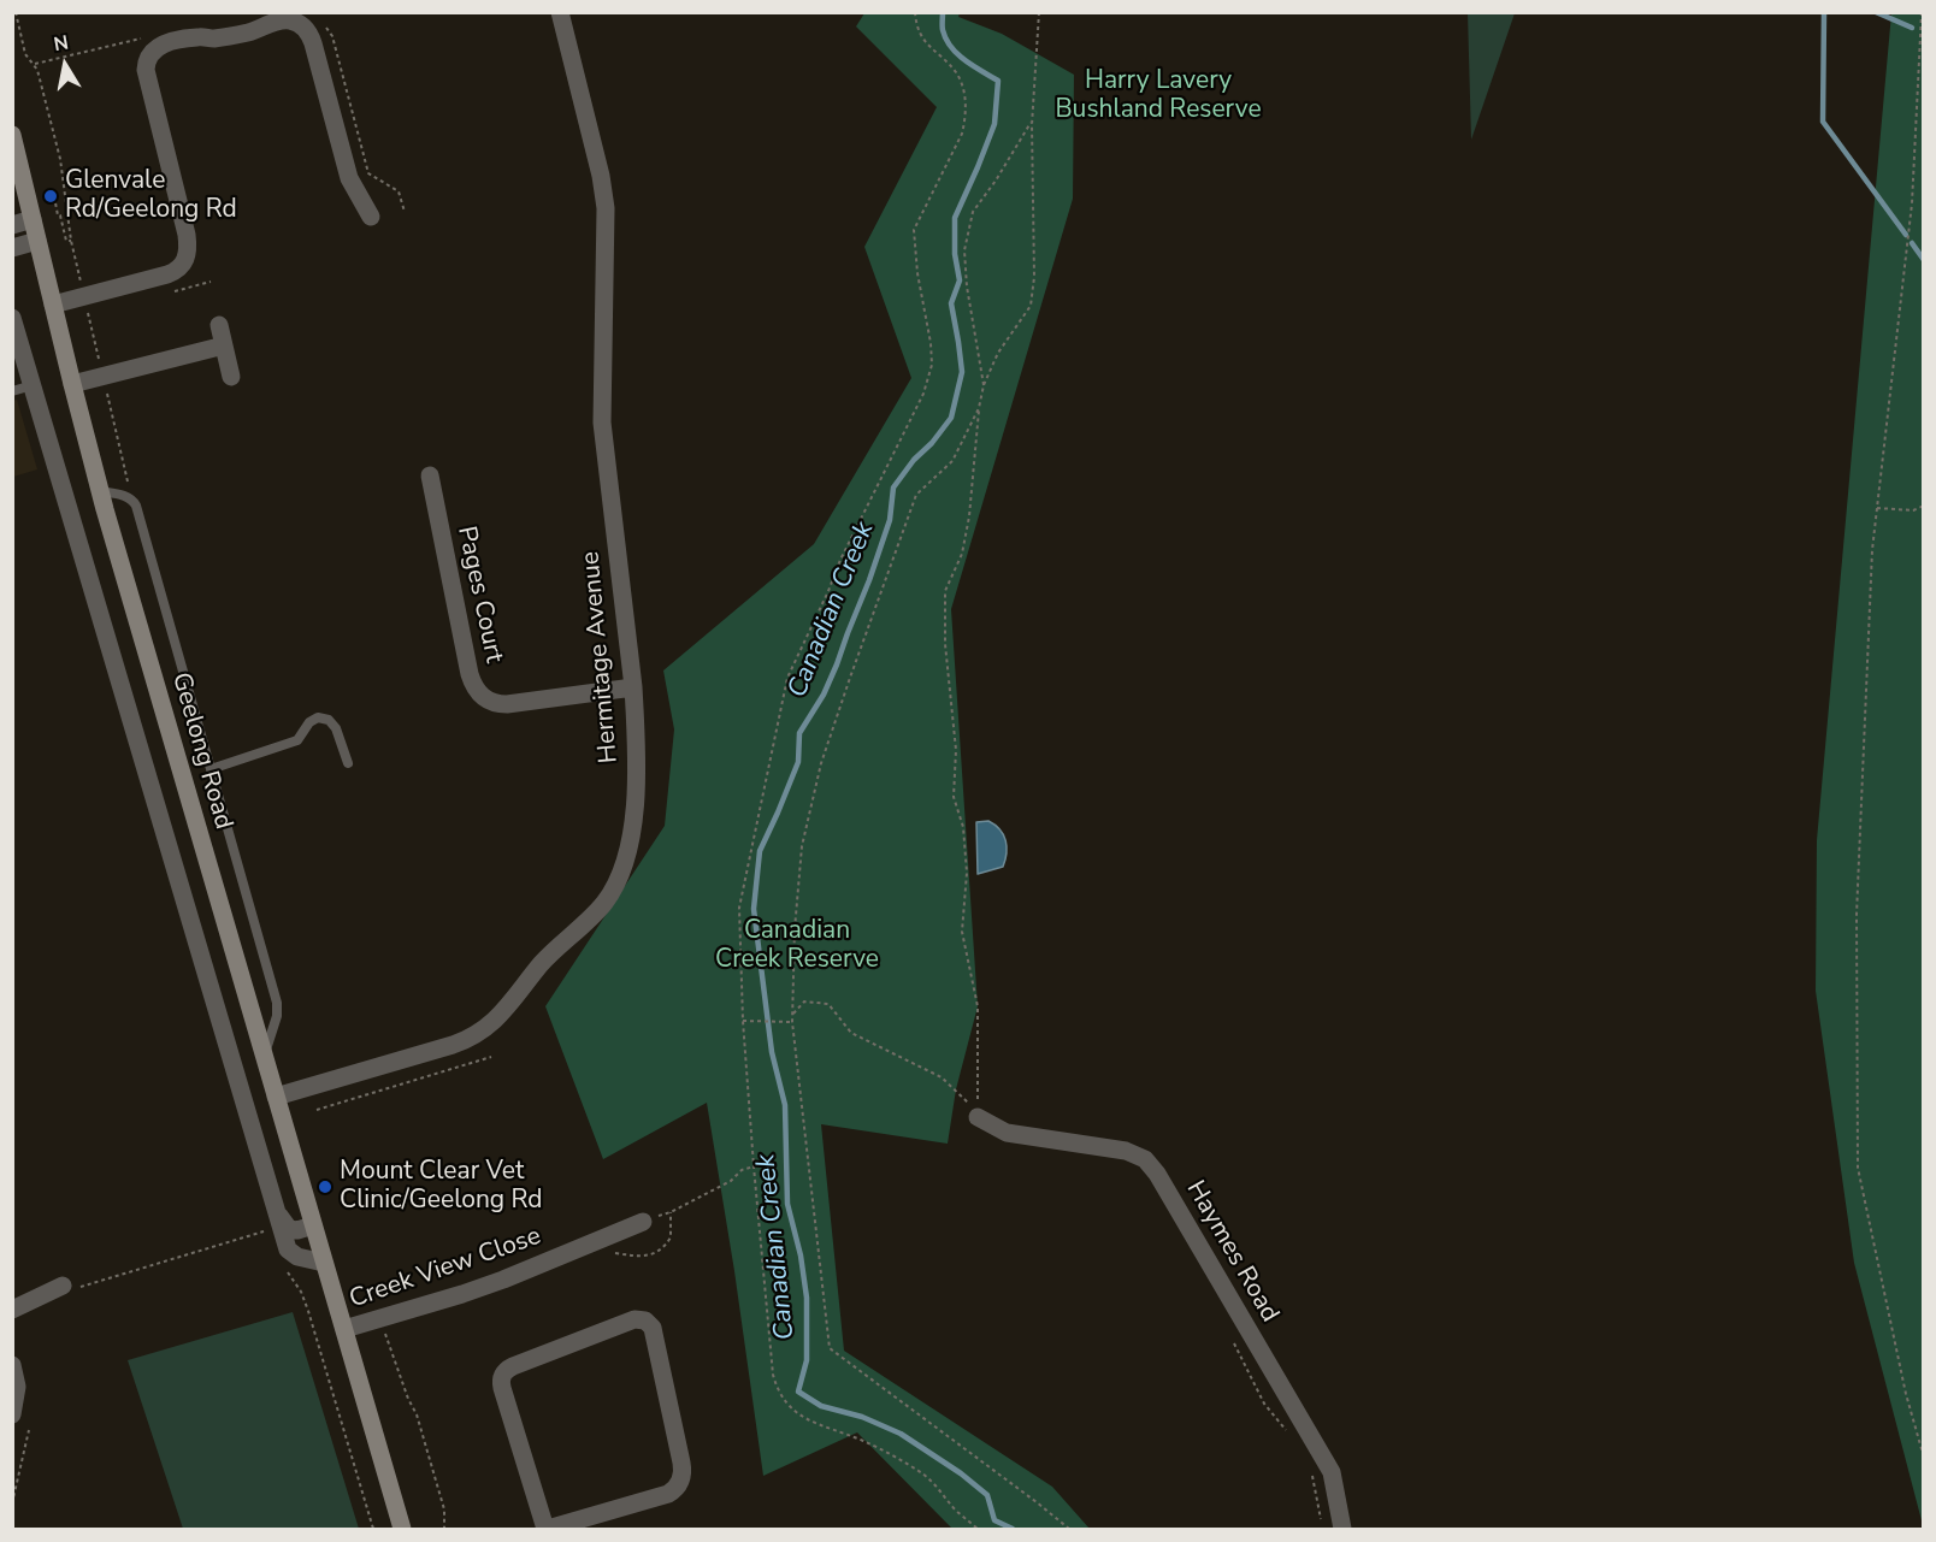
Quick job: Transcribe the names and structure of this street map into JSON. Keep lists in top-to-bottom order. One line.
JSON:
{"streets":{"main road":["Geelong Road"],"street":["Pages Court","Hermitage Avenue","Haymes Road","Creek View Close"]},"crossings":[["Pages Court","Hermitage Avenue"],["Hermitage Avenue","Geelong Road"],["Geelong Road","Creek View Close"]],"water":["Canadian Creek"],"parks":["Harry Lavery Bushland Reserve","Canadian Creek Reserve"],"places":["Glenvale Rd/Geelong Rd","Mount Clear Vet Clinic/Geelong Rd"],"north":"top"}
